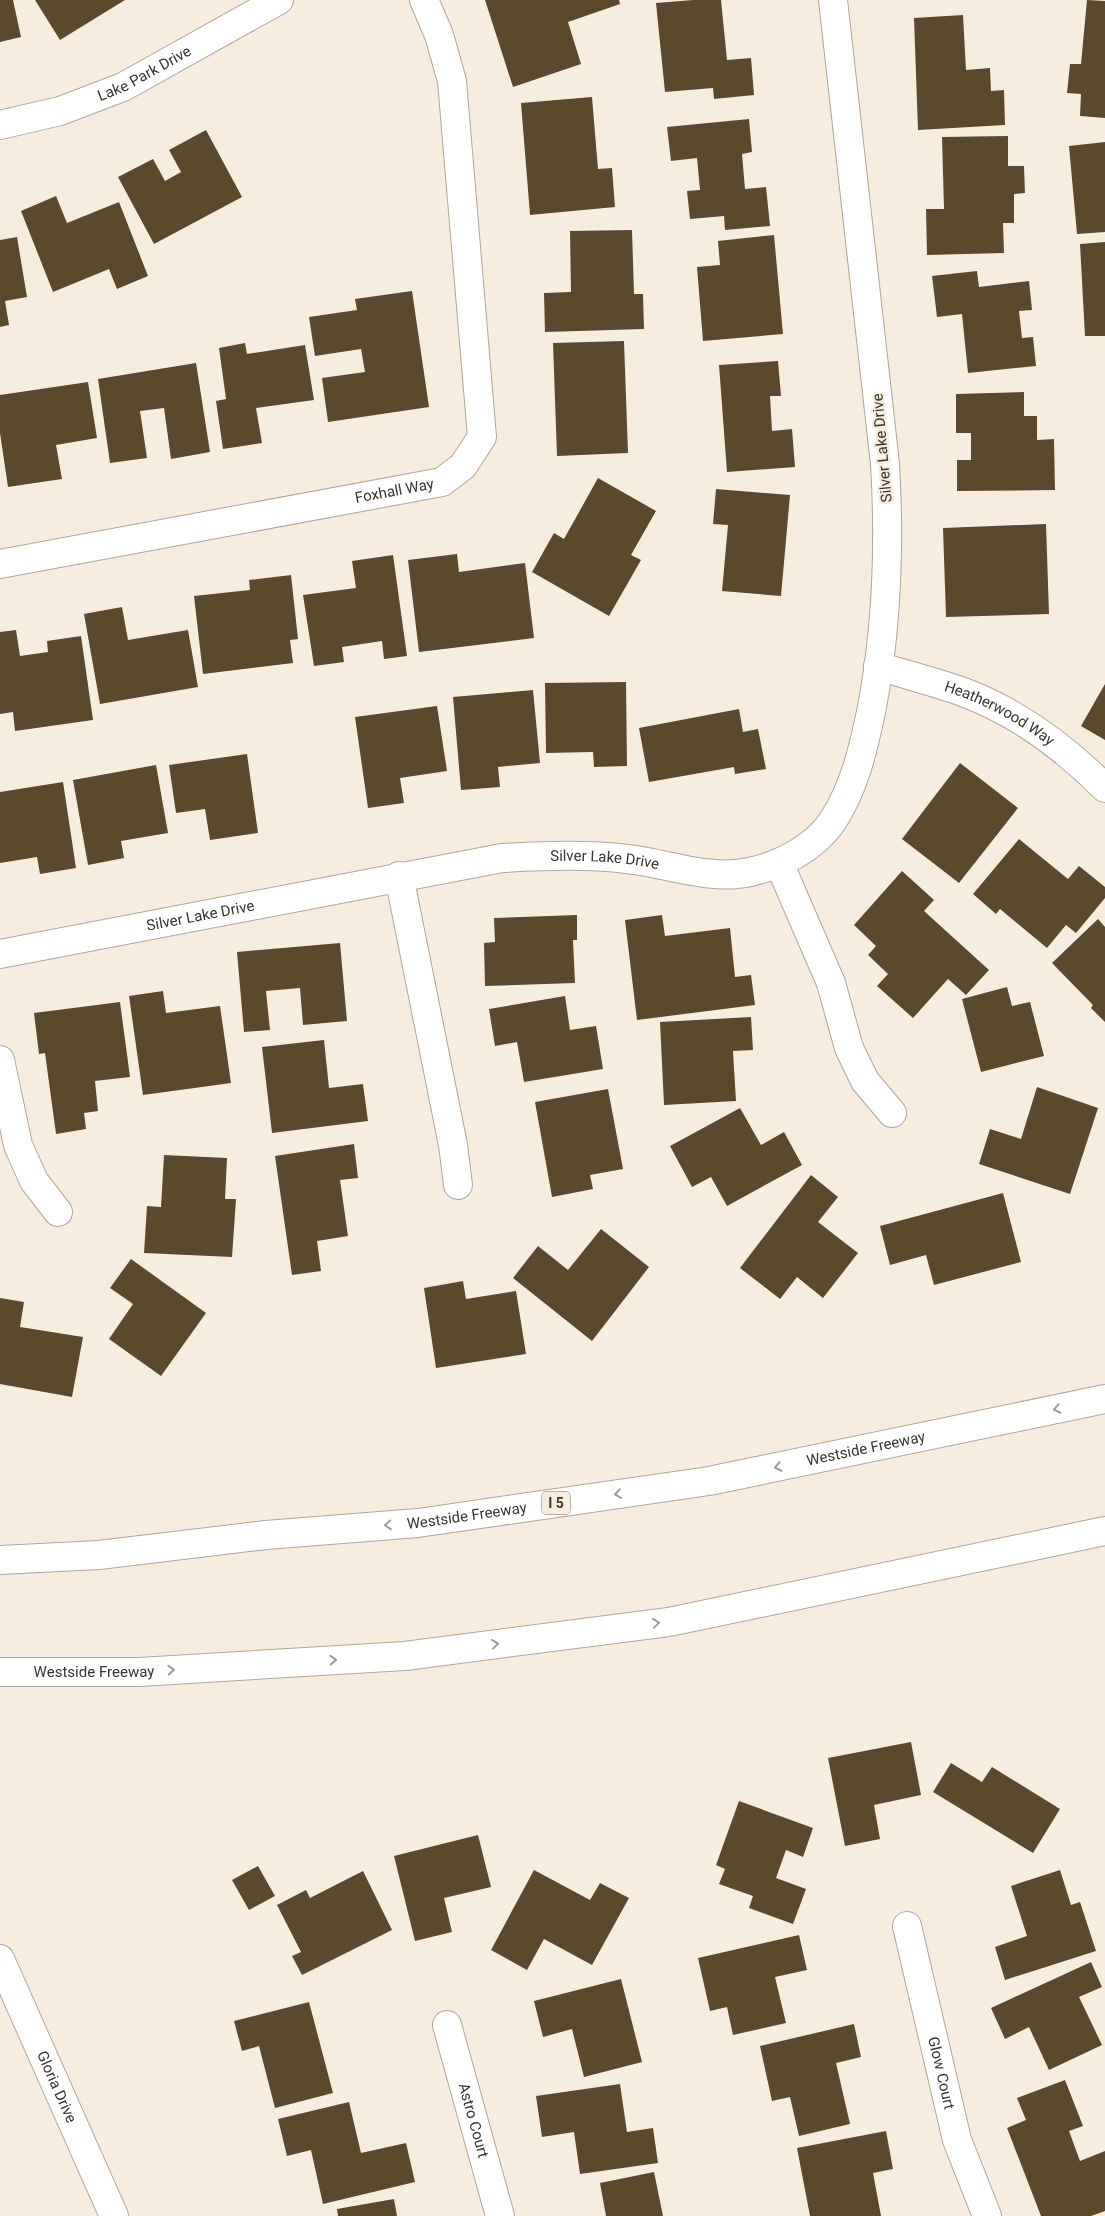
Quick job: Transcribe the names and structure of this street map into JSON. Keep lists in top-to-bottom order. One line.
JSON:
{"streets":{"main road":["Lake Park Drive","Silver Lake Drive","Foxhall Way","Heatherwood Way","Westside Freeway","I 5","Glow Court","Gloria Drive","Astro Court"]},"crossings":[["Silver Lake Drive","Heatherwood Way"]]}
